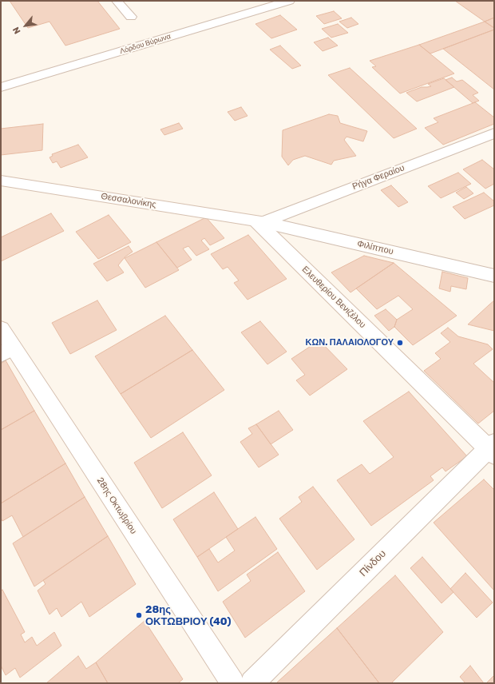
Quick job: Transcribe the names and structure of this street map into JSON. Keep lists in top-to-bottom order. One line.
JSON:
{"streets":{"street":["Λόρδου Βύρωνα","Ρήγα Φεραίου","Θεσσαλονίκης","Φιλίππου","Ελευθερίου Βενιζέλου","28ης Οκτωβρίου","Πίνδου"]},"crossings":[["Ρήγα Φεραίου","Θεσσαλονίκης"],["Ρήγα Φεραίου","Φιλίππου"],["Ρήγα Φεραίου","Ελευθερίου Βενιζέλου"],["Θεσσαλονίκης","Φιλίππου"],["Θεσσαλονίκης","Ελευθερίου Βενιζέλου"],["Φιλίππου","Ελευθερίου Βενιζέλου"],["Ελευθερίου Βενιζέλου","Πίνδου"]],"places":["ΚΩΝ. ΠΑΛΑΙΟΛΟΓΟΥ","28ης ΟΚΤΩΒΡΙΟΥ (40)"],"north":"bottom left"}
